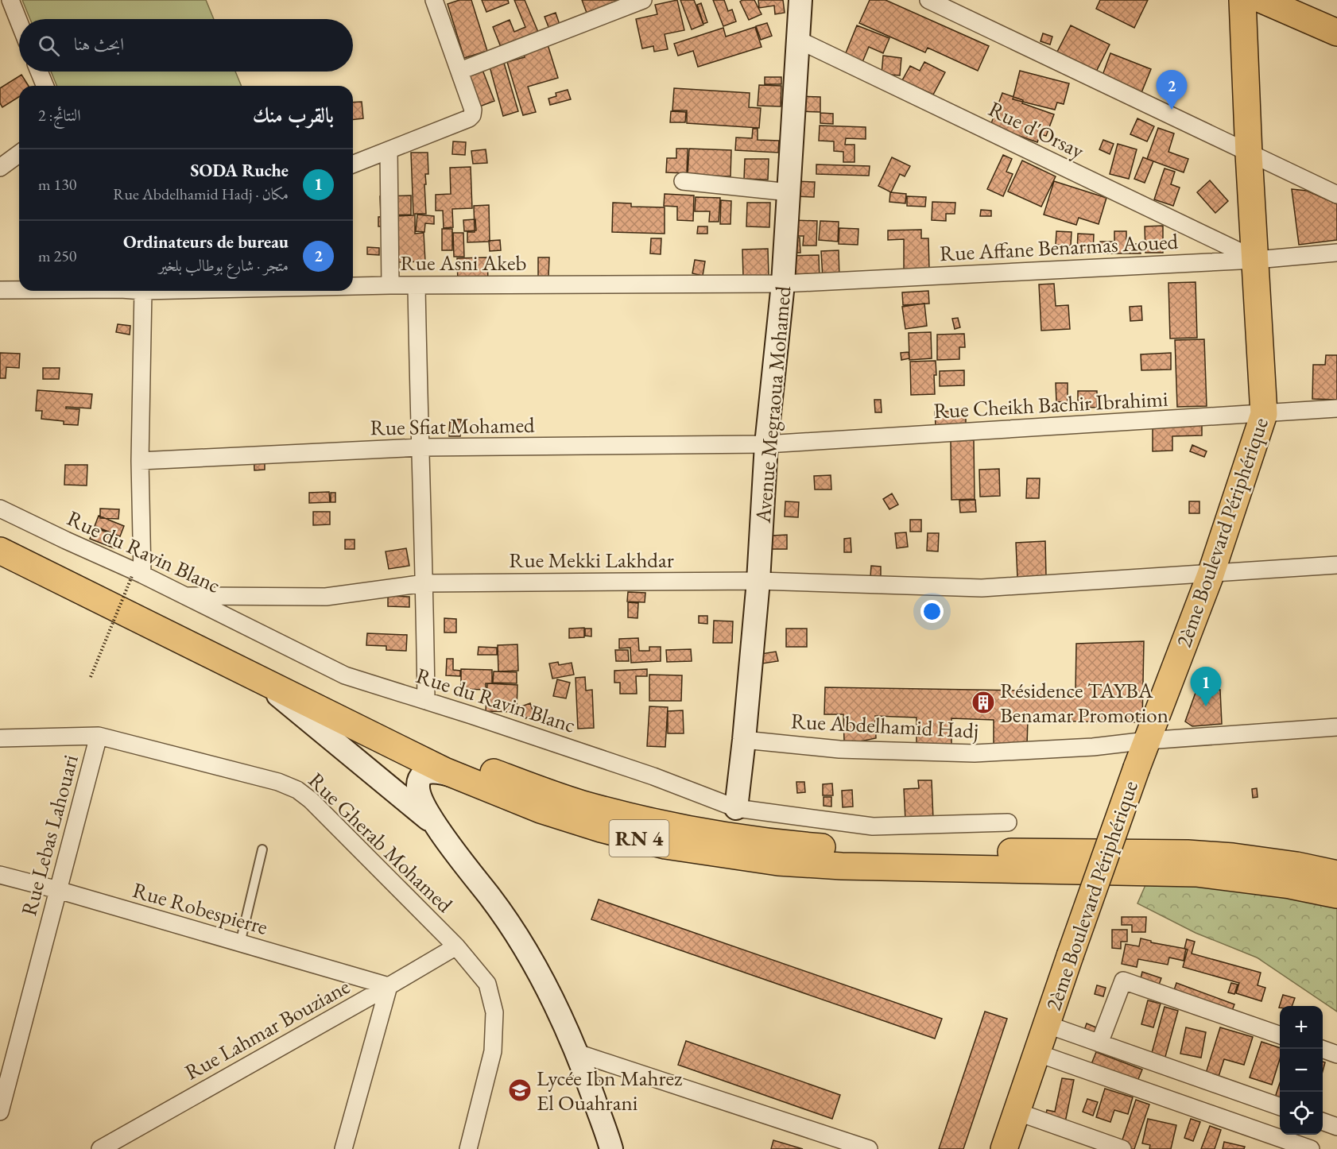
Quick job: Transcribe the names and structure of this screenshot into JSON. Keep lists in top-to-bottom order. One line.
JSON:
{"streets":{"main road":["2ème Boulevard Périphérique","RN 4"],"street":["Rue d'Orsay","Rue Affane Benarmas Aoued","Rue Asni Akeb","Avenue Megraoua Mohamed","Rue Cheikh Bachir Ibrahimi","Rue Sfiat Mohamed","Rue du Ravin Blanc","Rue Mekki Lakhdar","Rue Abdelhamid Hadj","Rue Lebas Lahouari","Rue Gherab Mohamed","Rue Robespierre","Rue Lahmar Bouziane"]},"crossings":[["Rue d'Orsay","Rue Affane Benarmas Aoued"],["Rue d'Orsay","Avenue Megraoua Mohamed"],["Rue d'Orsay","2ème Boulevard Périphérique"],["Rue Affane Benarmas Aoued","Rue Asni Akeb"],["Rue Affane Benarmas Aoued","Avenue Megraoua Mohamed"],["Rue Affane Benarmas Aoued","2ème Boulevard Périphérique"],["Rue Asni Akeb","Avenue Megraoua Mohamed"],["Avenue Megraoua Mohamed","Rue Cheikh Bachir Ibrahimi"],["Avenue Megraoua Mohamed","Rue Sfiat Mohamed"],["Avenue Megraoua Mohamed","Rue du Ravin Blanc"],["Avenue Megraoua Mohamed","Rue Mekki Lakhdar"],["Avenue Megraoua Mohamed","Rue Abdelhamid Hadj"],["Rue Cheikh Bachir Ibrahimi","Rue Sfiat Mohamed"],["Rue Cheikh Bachir Ibrahimi","2ème Boulevard Périphérique"],["2ème Boulevard Périphérique","Rue Mekki Lakhdar"],["2ème Boulevard Périphérique","Rue Abdelhamid Hadj"],["Rue du Ravin Blanc","Rue Mekki Lakhdar"],["Rue Lebas Lahouari","Rue Gherab Mohamed"],["Rue Lebas Lahouari","Rue Robespierre"],["Rue Gherab Mohamed","Rue Lahmar Bouziane"],["Rue Robespierre","Rue Lahmar Bouziane"]],"places":{"building":["Résidence TAYBA Benamar Promotion"],"school or university":["Lycée Ibn Mahrez El Ouahrani"]},"page":{"search":"ابحث هنا","pins":["2","1"],"heading":["بالقرب منك","النتائج: 2"],"list":[{"mark":"1","name":"SODA Ruche","note":"مكان · Rue Abdelhamid Hadj","value":"130 m"},{"mark":"2","name":"Ordinateurs de bureau","note":"متجر · شارع بوطالب بلخير","value":"250 m"}],"map_buttons":["+","−"]}}
